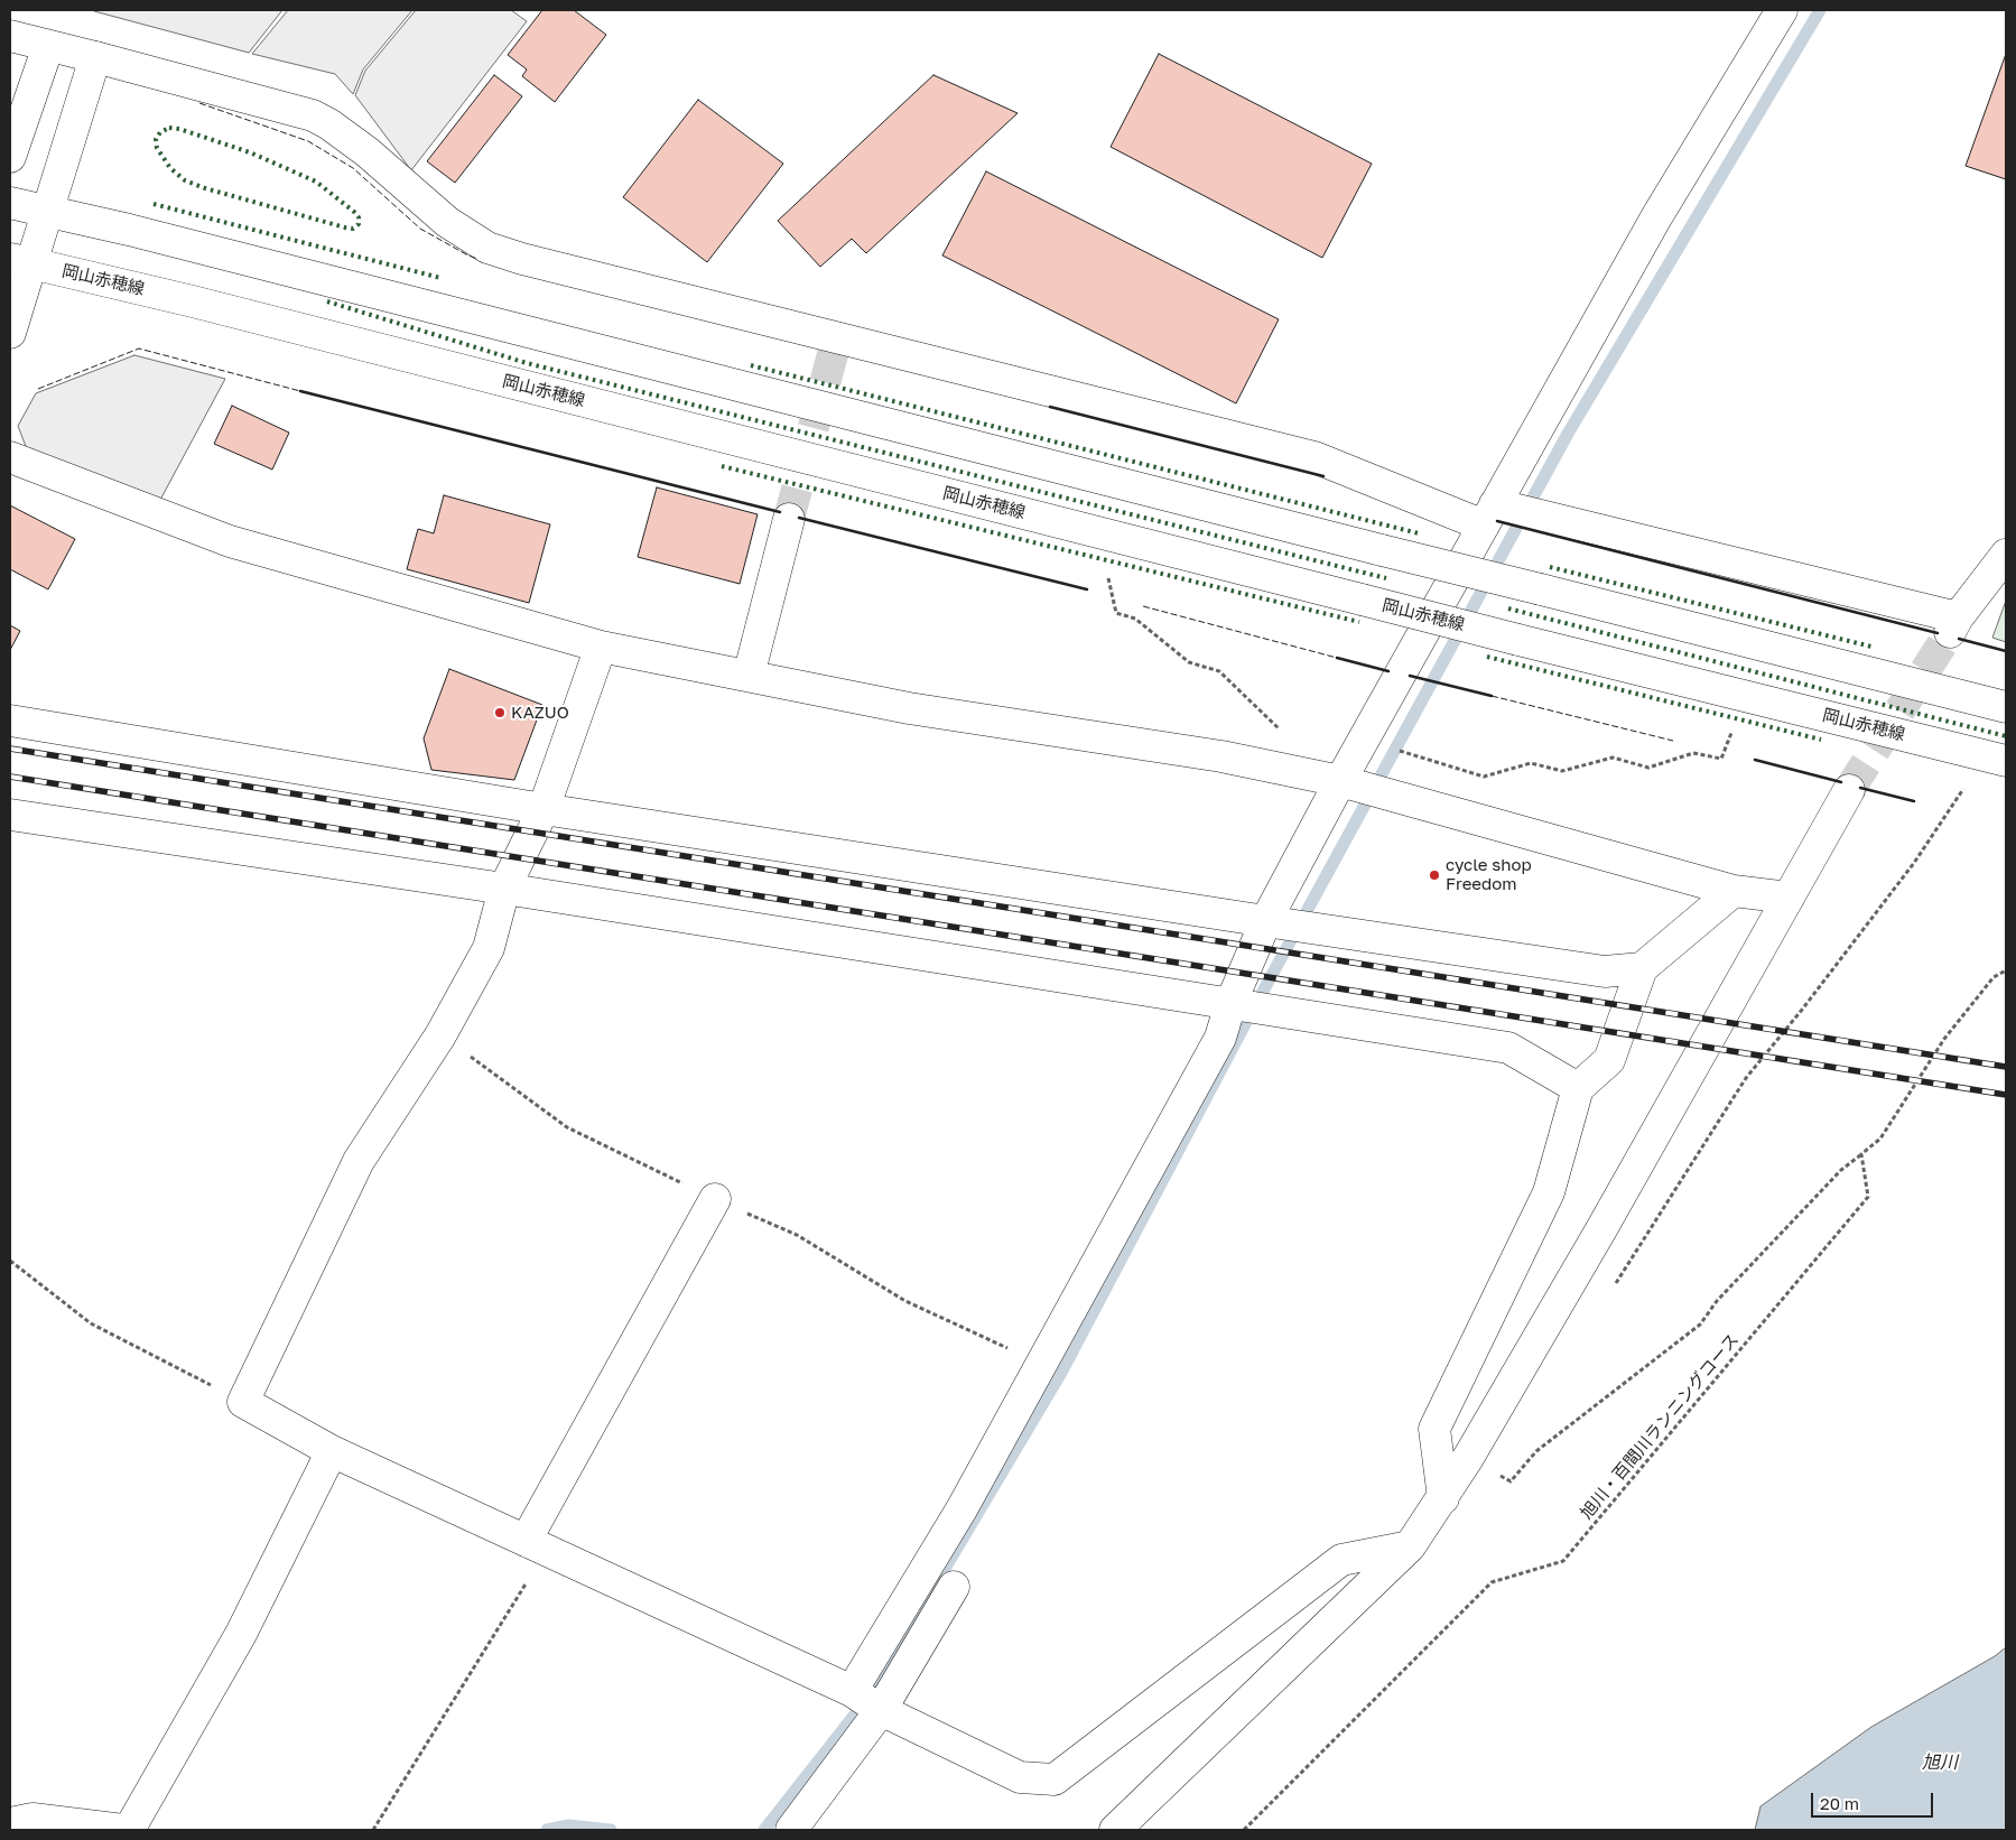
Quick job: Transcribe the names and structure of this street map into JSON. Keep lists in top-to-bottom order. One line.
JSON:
{"streets":{"street":["岡山赤穂線"],"path":["旭川・百間川ランニングコース"]},"water":["旭川"],"places":["KAZUO","cycle shop Freedom"],"scale_bar":"20 m"}
